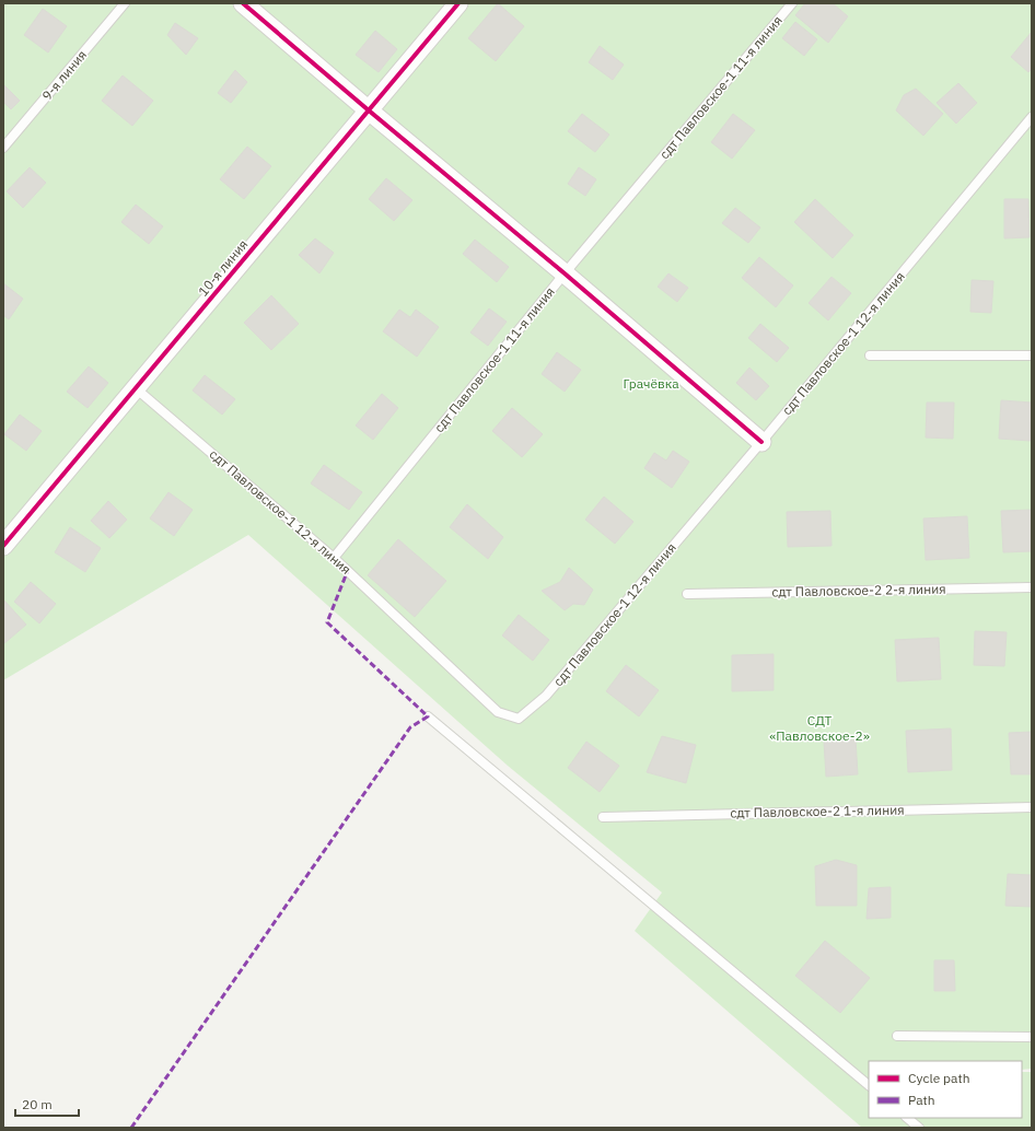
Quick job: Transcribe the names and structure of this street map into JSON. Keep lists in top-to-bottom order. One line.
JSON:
{"streets":{"street":["10-я линия"],"lane":["9-я линия","сдт Павловское-1 11-я линия","сдт Павловское-1 12-я линия","сдт Павловское-2 2-я линия","сдт Павловское-2 1-я линия"]},"crossings":[["сдт Павловское-1 11-я линия","сдт Павловское-1 12-я линия"],["10-я линия","сдт Павловское-1 12-я линия"]],"parks":["Грачёвка","СДТ «Павловское-2»"],"legend":["Cycle path","Path"],"scale_bar":"20 m"}
